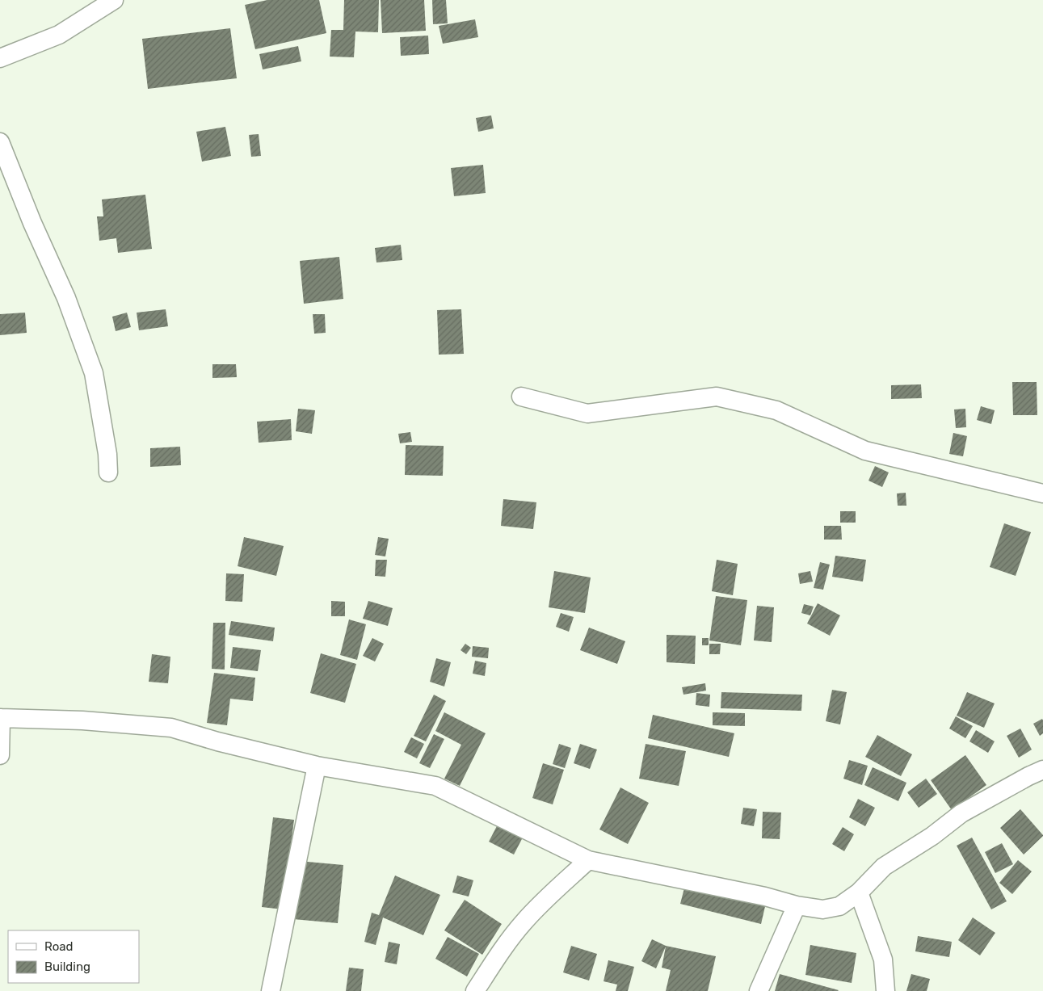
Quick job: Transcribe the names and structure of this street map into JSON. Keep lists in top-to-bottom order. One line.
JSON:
{"legend":["Road","Building"]}
